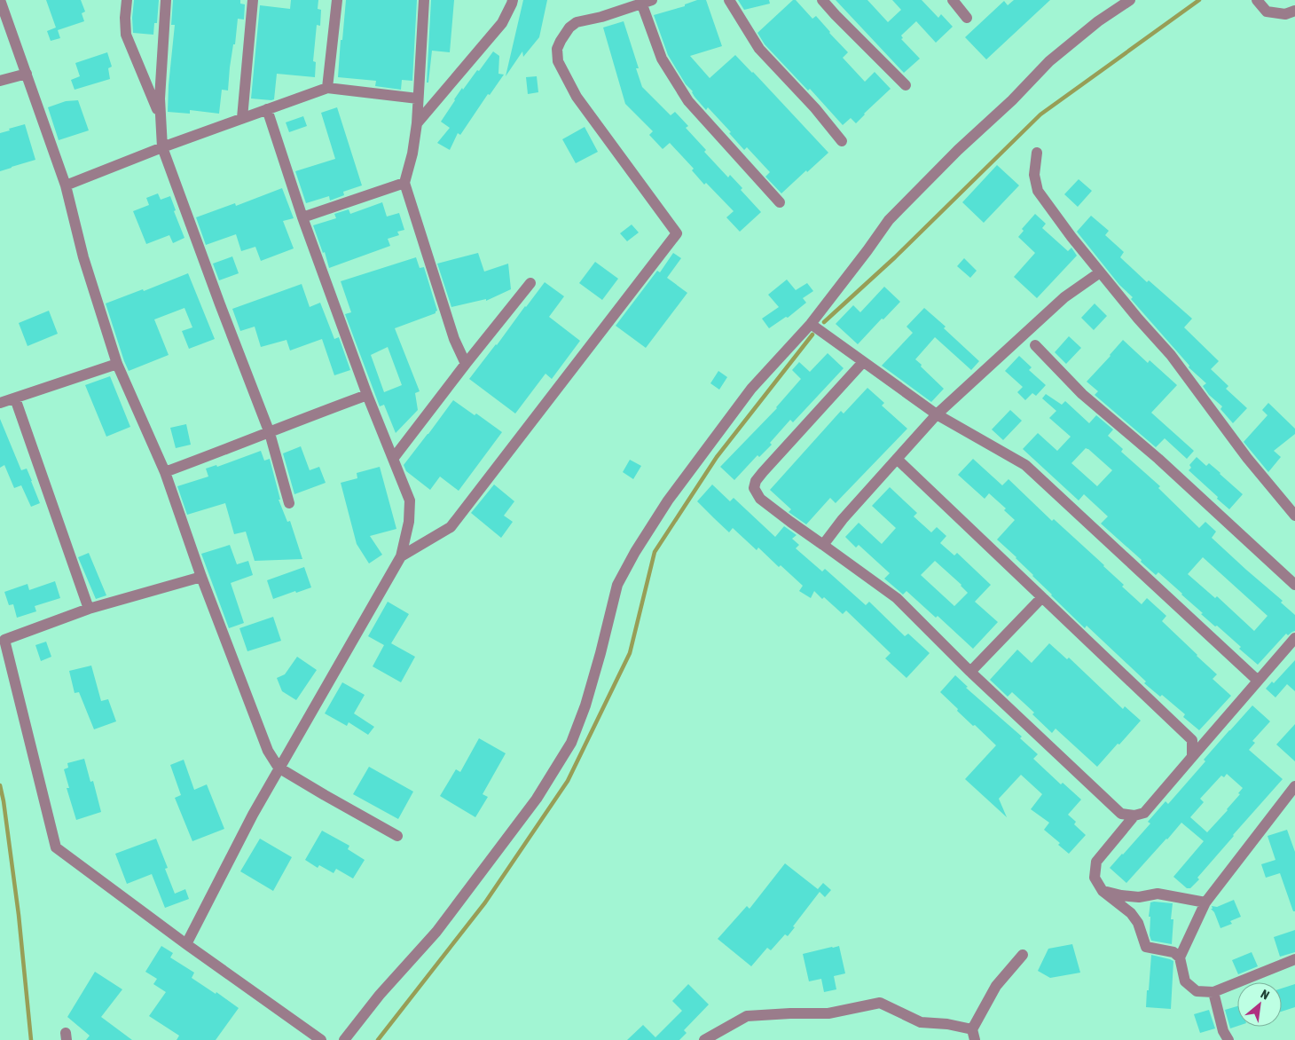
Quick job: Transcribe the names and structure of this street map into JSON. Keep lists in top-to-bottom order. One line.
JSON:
{"north":"top right"}
